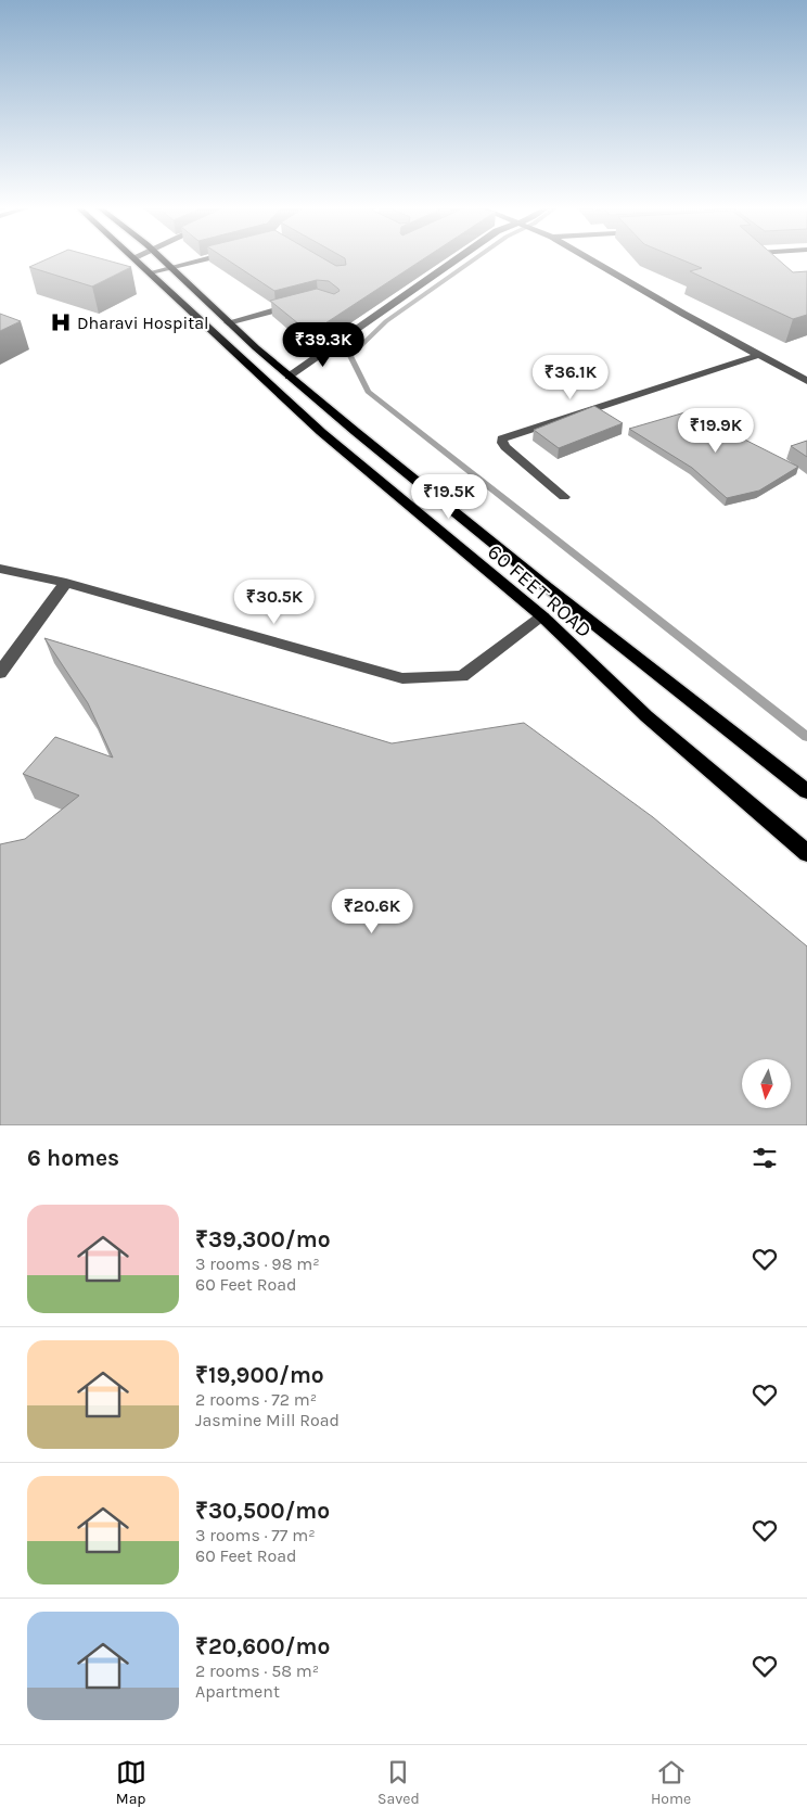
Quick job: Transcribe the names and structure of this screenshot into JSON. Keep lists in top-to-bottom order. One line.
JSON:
{"streets":{"main road":["60 FEET ROAD"]},"places":{"hospital":["Dharavi Hospital"]},"north":"bottom","page":{"price":["₹39.3K","₹36.1K","₹19.9K","₹19.5K","₹30.5K","₹20.6K"],"heading":"6 homes","list":[{"name":"₹39,300/mo","note":"3 rooms · 98 m² · 60 Feet Road"},{"name":"₹19,900/mo","note":"2 rooms · 72 m² · Jasmine Mill Road"},{"name":"₹30,500/mo","note":"3 rooms · 77 m² · 60 Feet Road"},{"name":"₹20,600/mo","note":"2 rooms · 58 m² · Apartment"}],"tabs":["Map","Saved","Home"]}}
